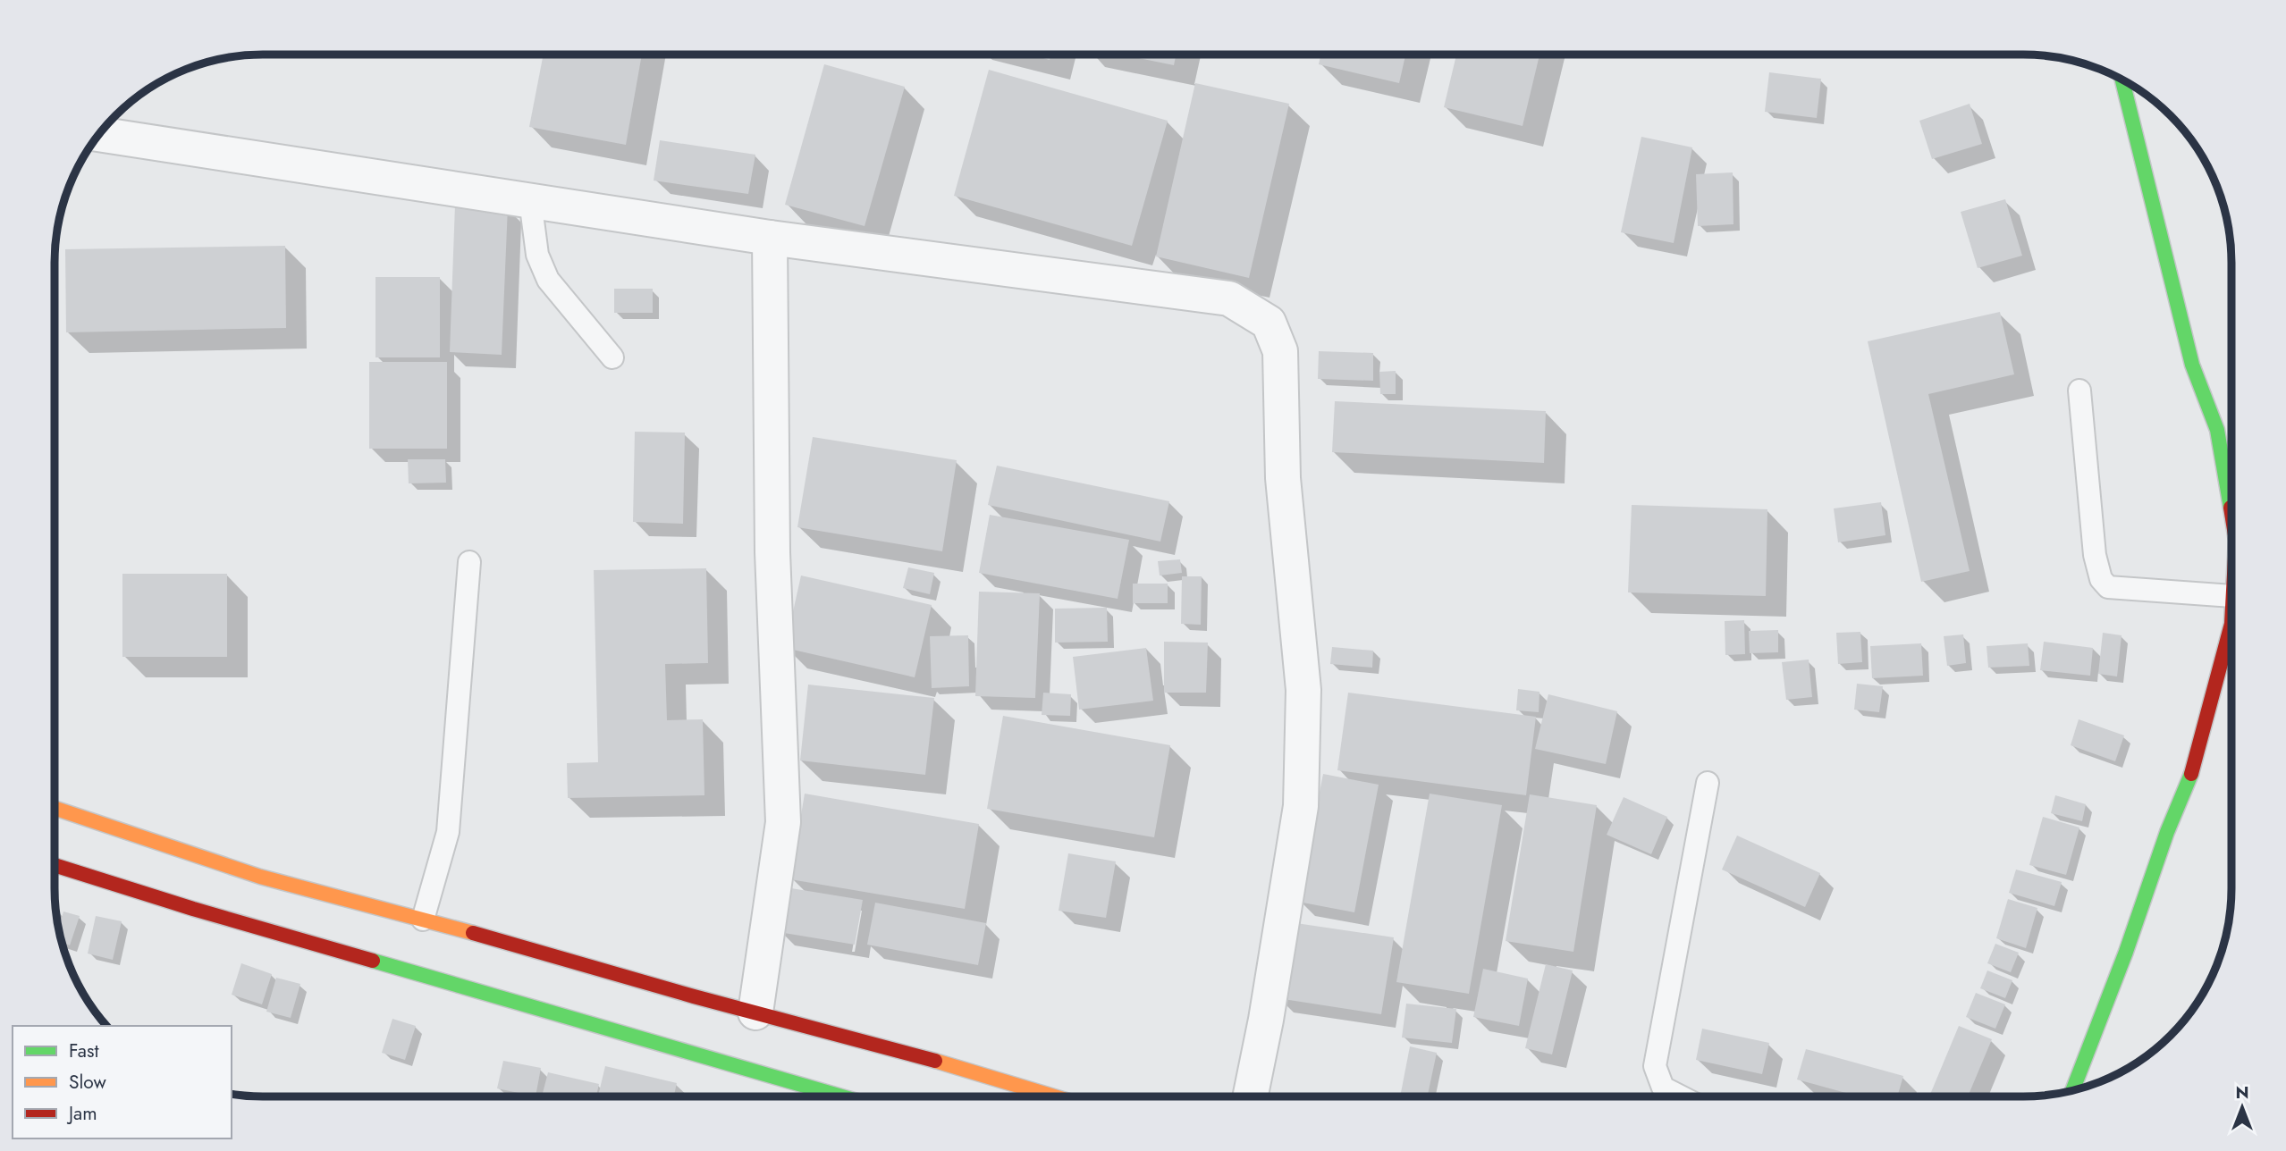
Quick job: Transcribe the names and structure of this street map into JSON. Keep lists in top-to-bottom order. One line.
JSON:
{"legend":["Fast","Slow","Jam"],"north":"top"}
